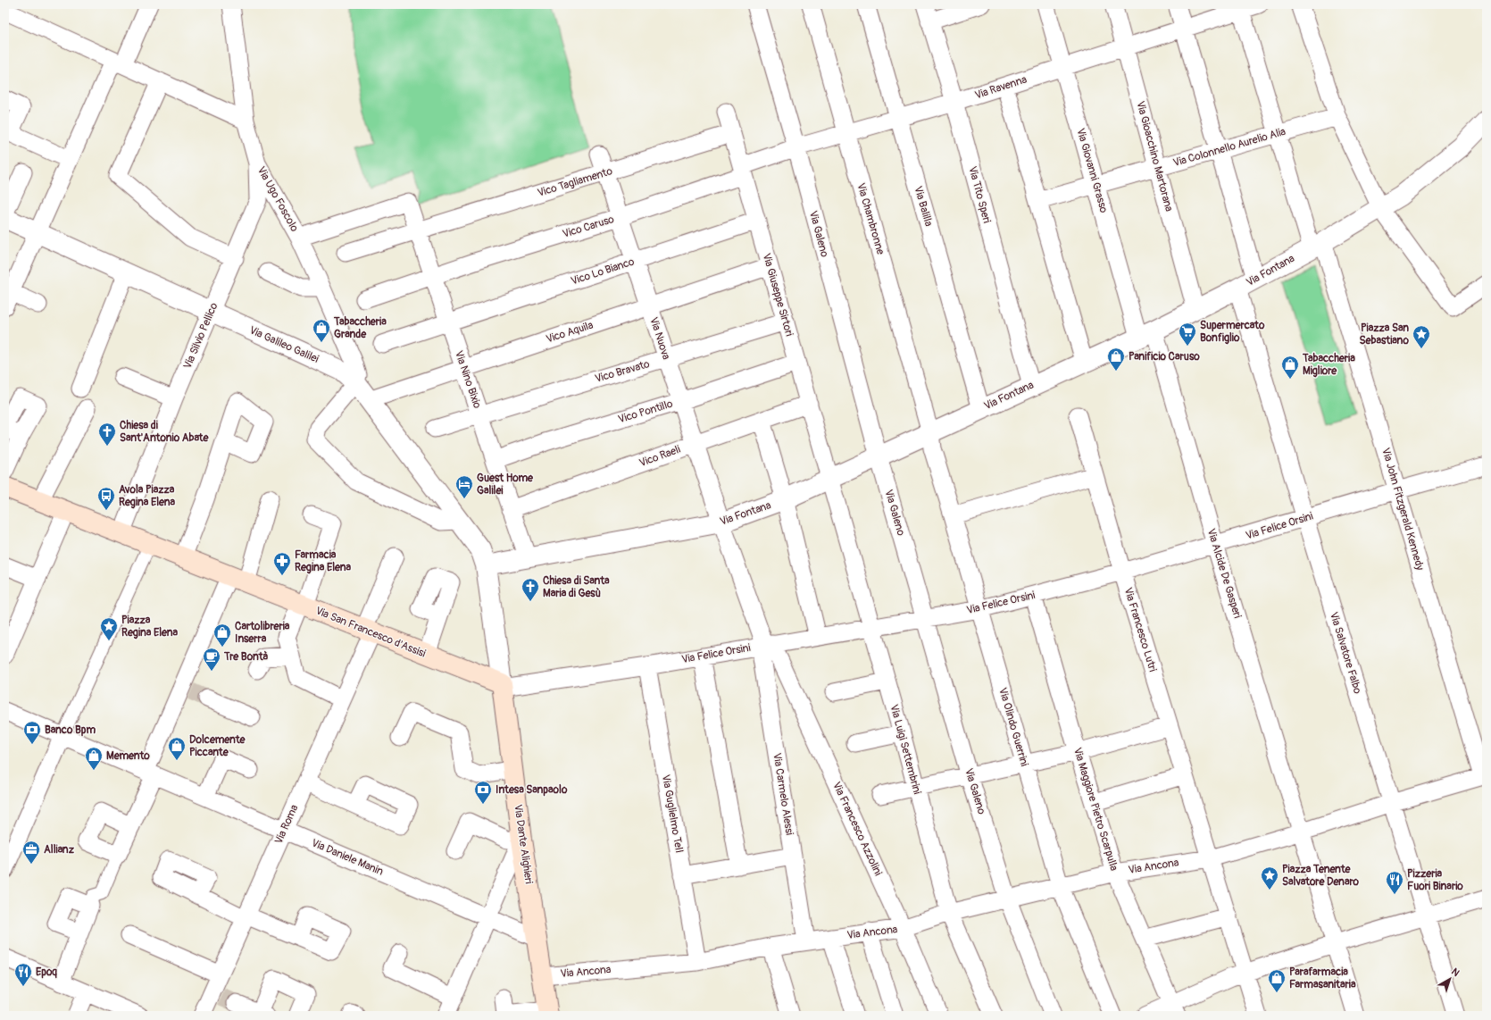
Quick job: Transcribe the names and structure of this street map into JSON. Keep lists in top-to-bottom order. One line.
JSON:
{"streets":{"main road":["Via San Francesco d'Assisi","Via Dante Alighieri"],"street":["Via Ravenna","Via Colonnello Aurelio Alia","Via Gioacchino Martorana","Via Giovanni Grasso","Vico Tagliamento","Via Tito Speri","Via Ugo Foscolo","Via Balilla","Via Chambronne","Vico Caruso","Via Galeno","Via Fontana","Vico Lo Bianco","Via Giuseppe Sirtori","Vico Aquila","Via Silvio Pellico","Via Nuova","Via Galileo Galilei","Vico Bravato","Via Nino Bixio","Vico Pontillo","Vico Raeli","Via John Fitzgerald Kennedy","Via Felice Orsini","Via Alcide De Gasperi","Via Francesco Lutri","Via Salvatore Falbo","Via Olindo Guerrini","Via Luigi Settembrini","Via Carmelo Alessi","Via Maggiore Pietro Scarpulla","Via Guglielmo Tell","Via Roma","Via Francesco Azzolini","Via Daniele Manin","Via Ancona"]},"crossings":[["Via Ravenna","Via Gioacchino Martorana"],["Via Ravenna","Via Giovanni Grasso"],["Via Ravenna","Via Tito Speri"],["Via Ravenna","Via Balilla"],["Via Ravenna","Via Chambronne"],["Via Ravenna","Vico Caruso"],["Via Ravenna","Via Galeno"],["Via Ravenna","Via Giuseppe Sirtori"],["Via Ravenna","Via John Fitzgerald Kennedy"],["Via Colonnello Aurelio Alia","Via Gioacchino Martorana"],["Via Colonnello Aurelio Alia","Via Giovanni Grasso"],["Via Colonnello Aurelio Alia","Via John Fitzgerald Kennedy"],["Via Gioacchino Martorana","Via Fontana"],["Via Giovanni Grasso","Via Fontana"],["Via Giovanni Grasso","Via Alcide De Gasperi"],["Vico Tagliamento","Via Giuseppe Sirtori"],["Vico Tagliamento","Via Nuova"],["Vico Tagliamento","Via Nino Bixio"],["Via Tito Speri","Via Fontana"],["Via Ugo Foscolo","Via Silvio Pellico"],["Via Ugo Foscolo","Via Galileo Galilei"],["Via Ugo Foscolo","Via Nino Bixio"],["Via Balilla","Via Fontana"],["Via Chambronne","Via Fontana"],["Via Chambronne","Via Olindo Guerrini"],["Vico Caruso","Via Giuseppe Sirtori"],["Vico Caruso","Via Nuova"],["Vico Caruso","Via Nino Bixio"],["Via Galeno","Via Fontana"],["Via Galeno","Via Felice Orsini"],["Via Galeno","Via Ancona"],["Via Fontana","Via Giuseppe Sirtori"],["Via Fontana","Via Nuova"],["Via Fontana","Via Galileo Galilei"],["Via Fontana","Via Nino Bixio"],["Via Fontana","Via John Fitzgerald Kennedy"],["Via Fontana","Via Alcide De Gasperi"],["Via Fontana","Via Salvatore Falbo"],["Via Fontana","Via Olindo Guerrini"],["Via Fontana","Via Luigi Settembrini"],["Via Fontana","Via Dante Alighieri"],["Vico Lo Bianco","Via Giuseppe Sirtori"],["Vico Lo Bianco","Via Nuova"],["Vico Lo Bianco","Via Nino Bixio"],["Via Giuseppe Sirtori","Vico Aquila"],["Via Giuseppe Sirtori","Vico Bravato"],["Via Giuseppe Sirtori","Vico Pontillo"],["Via Giuseppe Sirtori","Vico Raeli"],["Via Giuseppe Sirtori","Via Luigi Settembrini"],["Vico Aquila","Via Nuova"],["Vico Aquila","Via Galileo Galilei"],["Vico Aquila","Via Nino Bixio"],["Via Silvio Pellico","Via Galileo Galilei"],["Via Silvio Pellico","Via San Francesco d'Assisi"],["Via Nuova","Vico Bravato"],["Via Nuova","Vico Pontillo"],["Via Nuova","Vico Raeli"],["Via Nuova","Via Felice Orsini"],["Via Nuova","Via Carmelo Alessi"],["Via Nuova","Via Francesco Azzolini"],["Via Galileo Galilei","Via Dante Alighieri"],["Vico Bravato","Via Nino Bixio"],["Via Nino Bixio","Vico Pontillo"],["Via Nino Bixio","Vico Raeli"],["Via John Fitzgerald Kennedy","Via Felice Orsini"],["Via Felice Orsini","Via Alcide De Gasperi"],["Via Felice Orsini","Via Francesco Lutri"],["Via Felice Orsini","Via San Francesco d'Assisi"],["Via Felice Orsini","Via Salvatore Falbo"],["Via Felice Orsini","Via Olindo Guerrini"],["Via Felice Orsini","Via Luigi Settembrini"],["Via Felice Orsini","Via Carmelo Alessi"],["Via Felice Orsini","Via Maggiore Pietro Scarpulla"],["Via Felice Orsini","Via Guglielmo Tell"],["Via Felice Orsini","Via Francesco Azzolini"],["Via Felice Orsini","Via Dante Alighieri"],["Via Alcide De Gasperi","Via Ancona"],["Via Francesco Lutri","Via Ancona"],["Via San Francesco d'Assisi","Via Roma"],["Via San Francesco d'Assisi","Via Dante Alighieri"],["Via Olindo Guerrini","Via Ancona"],["Via Luigi Settembrini","Via Ancona"],["Via Carmelo Alessi","Via Francesco Azzolini"],["Via Carmelo Alessi","Via Ancona"],["Via Maggiore Pietro Scarpulla","Via Ancona"],["Via Guglielmo Tell","Via Ancona"],["Via Roma","Via Daniele Manin"],["Via Francesco Azzolini","Via Ancona"],["Via Dante Alighieri","Via Daniele Manin"],["Via Dante Alighieri","Via Ancona"]],"places":{"shop":["Tabaccheria Grande","Panificio Caruso","Tabaccheria Migliore","Cartolibreria Inserra","Dolcemente Piccante","Memento","Parafarmacia Farmasanitaria"],"supermarket":["Supermercato Bonfiglio"],"place":["Piazza San Sebastiano","Piazza Regina Elena","Piazza Tenente Salvatore Denaro"],"church":["Chiesa di Sant'Antonio Abate","Chiesa di Santa Maria di Gesù"],"hotel":["Guest Home Galilei"],"bus stop":["Avola Piazza Regina Elena"],"pharmacy":["Farmacia Regina Elena"],"cafe":["Tre Bontà"],"bank":["Banco Bpm","Intesa Sanpaolo"],"office":["Allianz"],"restaurant":["Pizzeria Fuori Binario","Epoq"]},"north":"top right"}
